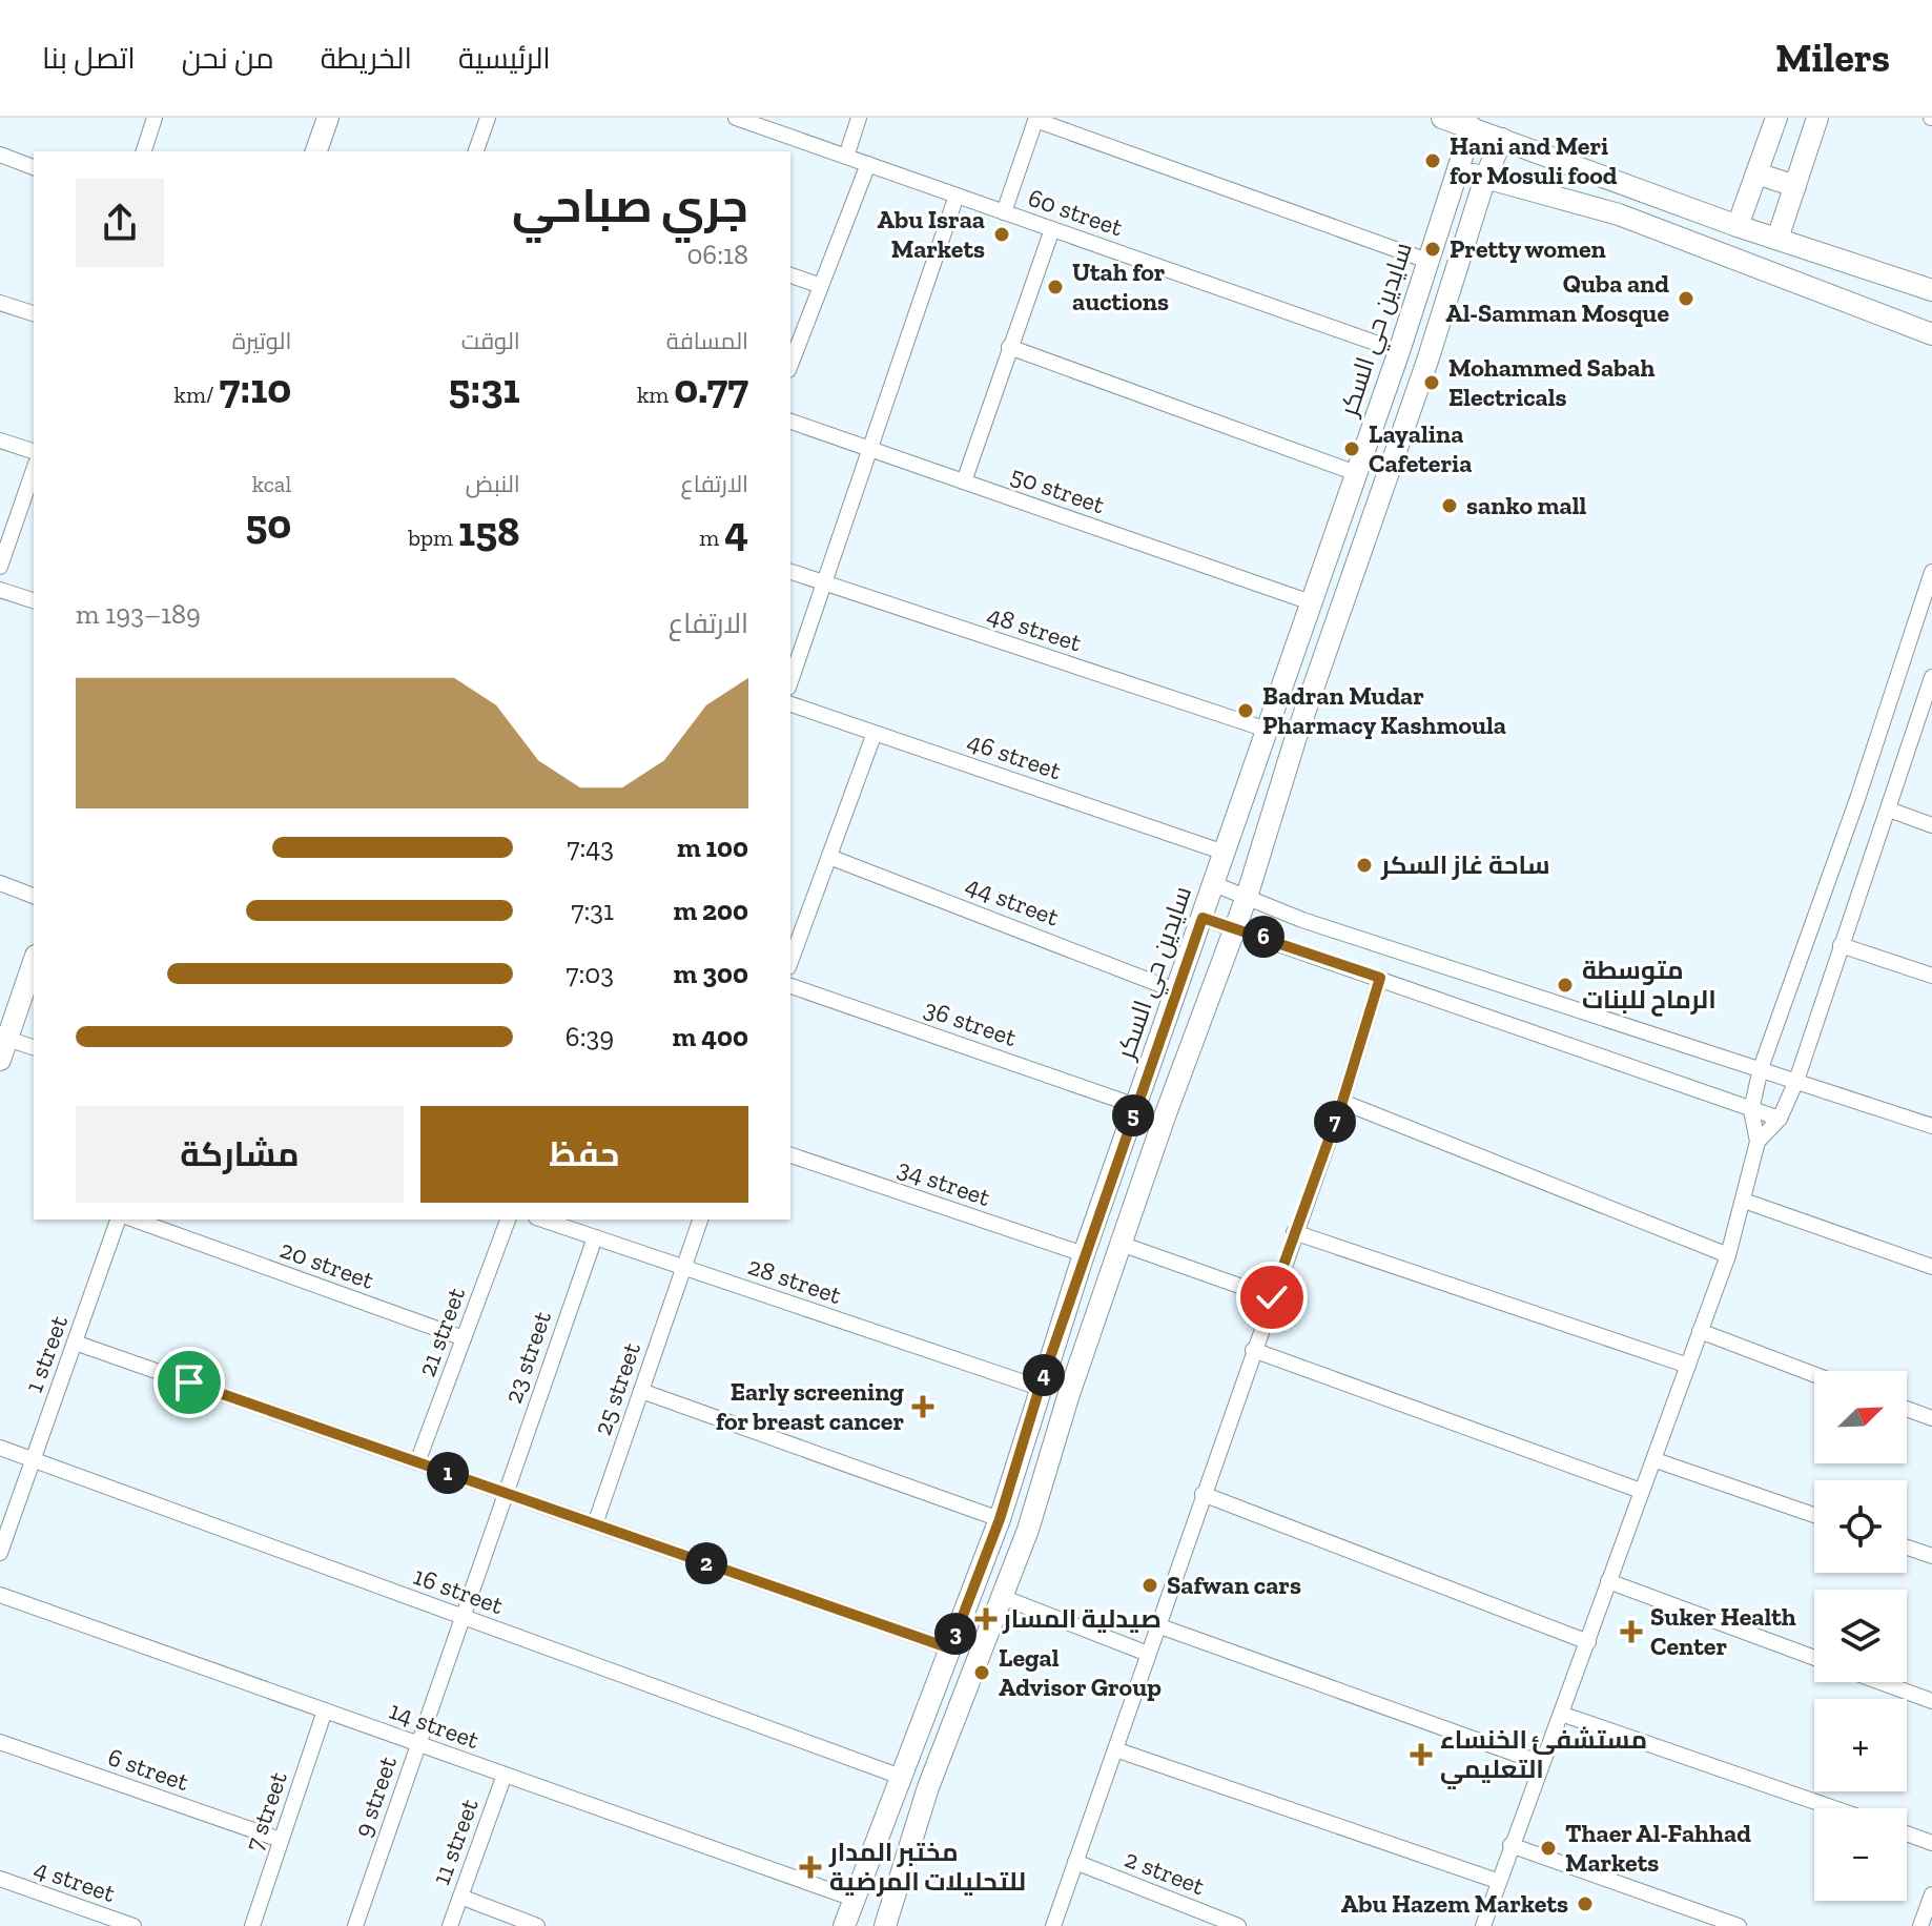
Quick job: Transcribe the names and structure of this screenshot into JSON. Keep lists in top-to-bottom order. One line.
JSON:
{"streets":{"street":["60 street","سايدين حي السكر","50 street","48 street","46 street","44 street","36 street","34 street","20 street","28 street","21 street","1 street","23 street","25 street","16 street","14 street","6 street","9 street","7 street","11 street","2 street","4 street"]},"crossings":[["60 street","سايدين حي السكر"],["سايدين حي السكر","50 street"],["سايدين حي السكر","48 street"],["سايدين حي السكر","46 street"],["سايدين حي السكر","44 street"],["سايدين حي السكر","36 street"],["سايدين حي السكر","34 street"],["سايدين حي السكر","28 street"],["سايدين حي السكر","16 street"],["سايدين حي السكر","14 street"],["20 street","21 street"],["28 street","23 street"],["28 street","25 street"],["1 street","16 street"],["23 street","9 street"],["16 street","9 street"],["14 street","9 street"],["14 street","7 street"],["14 street","11 street"],["6 street","7 street"]],"places":{"other":["Hani and Meri for Mosuli food","Abu Israa Markets","Pretty women","Utah for auctions","Quba and Al-Samman Mosque","Mohammed Sabah Electricals","Layalina Cafeteria","sanko mall","Badran Mudar Pharmacy Kashmoula","ساحة غاز السكر","متوسطة الرماح للبنات","Safwan cars","Legal Advisor Group","Thaer Al-Fahhad Markets","Abu Hazem Markets"],"health":["Early screening for breast cancer","صيدلية المسار","Suker Health Center","مستشفئ الخنساء التعليمي","مختبر المدار للتحليلات المرضية"]},"north":"top right","page":{"header":"Milers","nav":["الرئيسية","الخريطة","من نحن","اتصل بنا"],"heading":["جري صباحي","06:18"],"stats":[["المسافة","0.77 km"],["الوقت","5:31"],["الوتيرة","7:10 /km"],["الارتفاع","4 m"],["النبض","158 bpm"],["kcal","50"]],"chart":["الارتفاع","189–193 m"],"list":[{"name":"100 m","note":"7:43"},{"name":"200 m","note":"7:31"},{"name":"300 m","note":"7:03"},{"name":"400 m","note":"6:39"}],"pins":["6","5","7","4","1","2","3"],"buttons":["حفظ","مشاركة"],"map_buttons":["+","−"]}}
